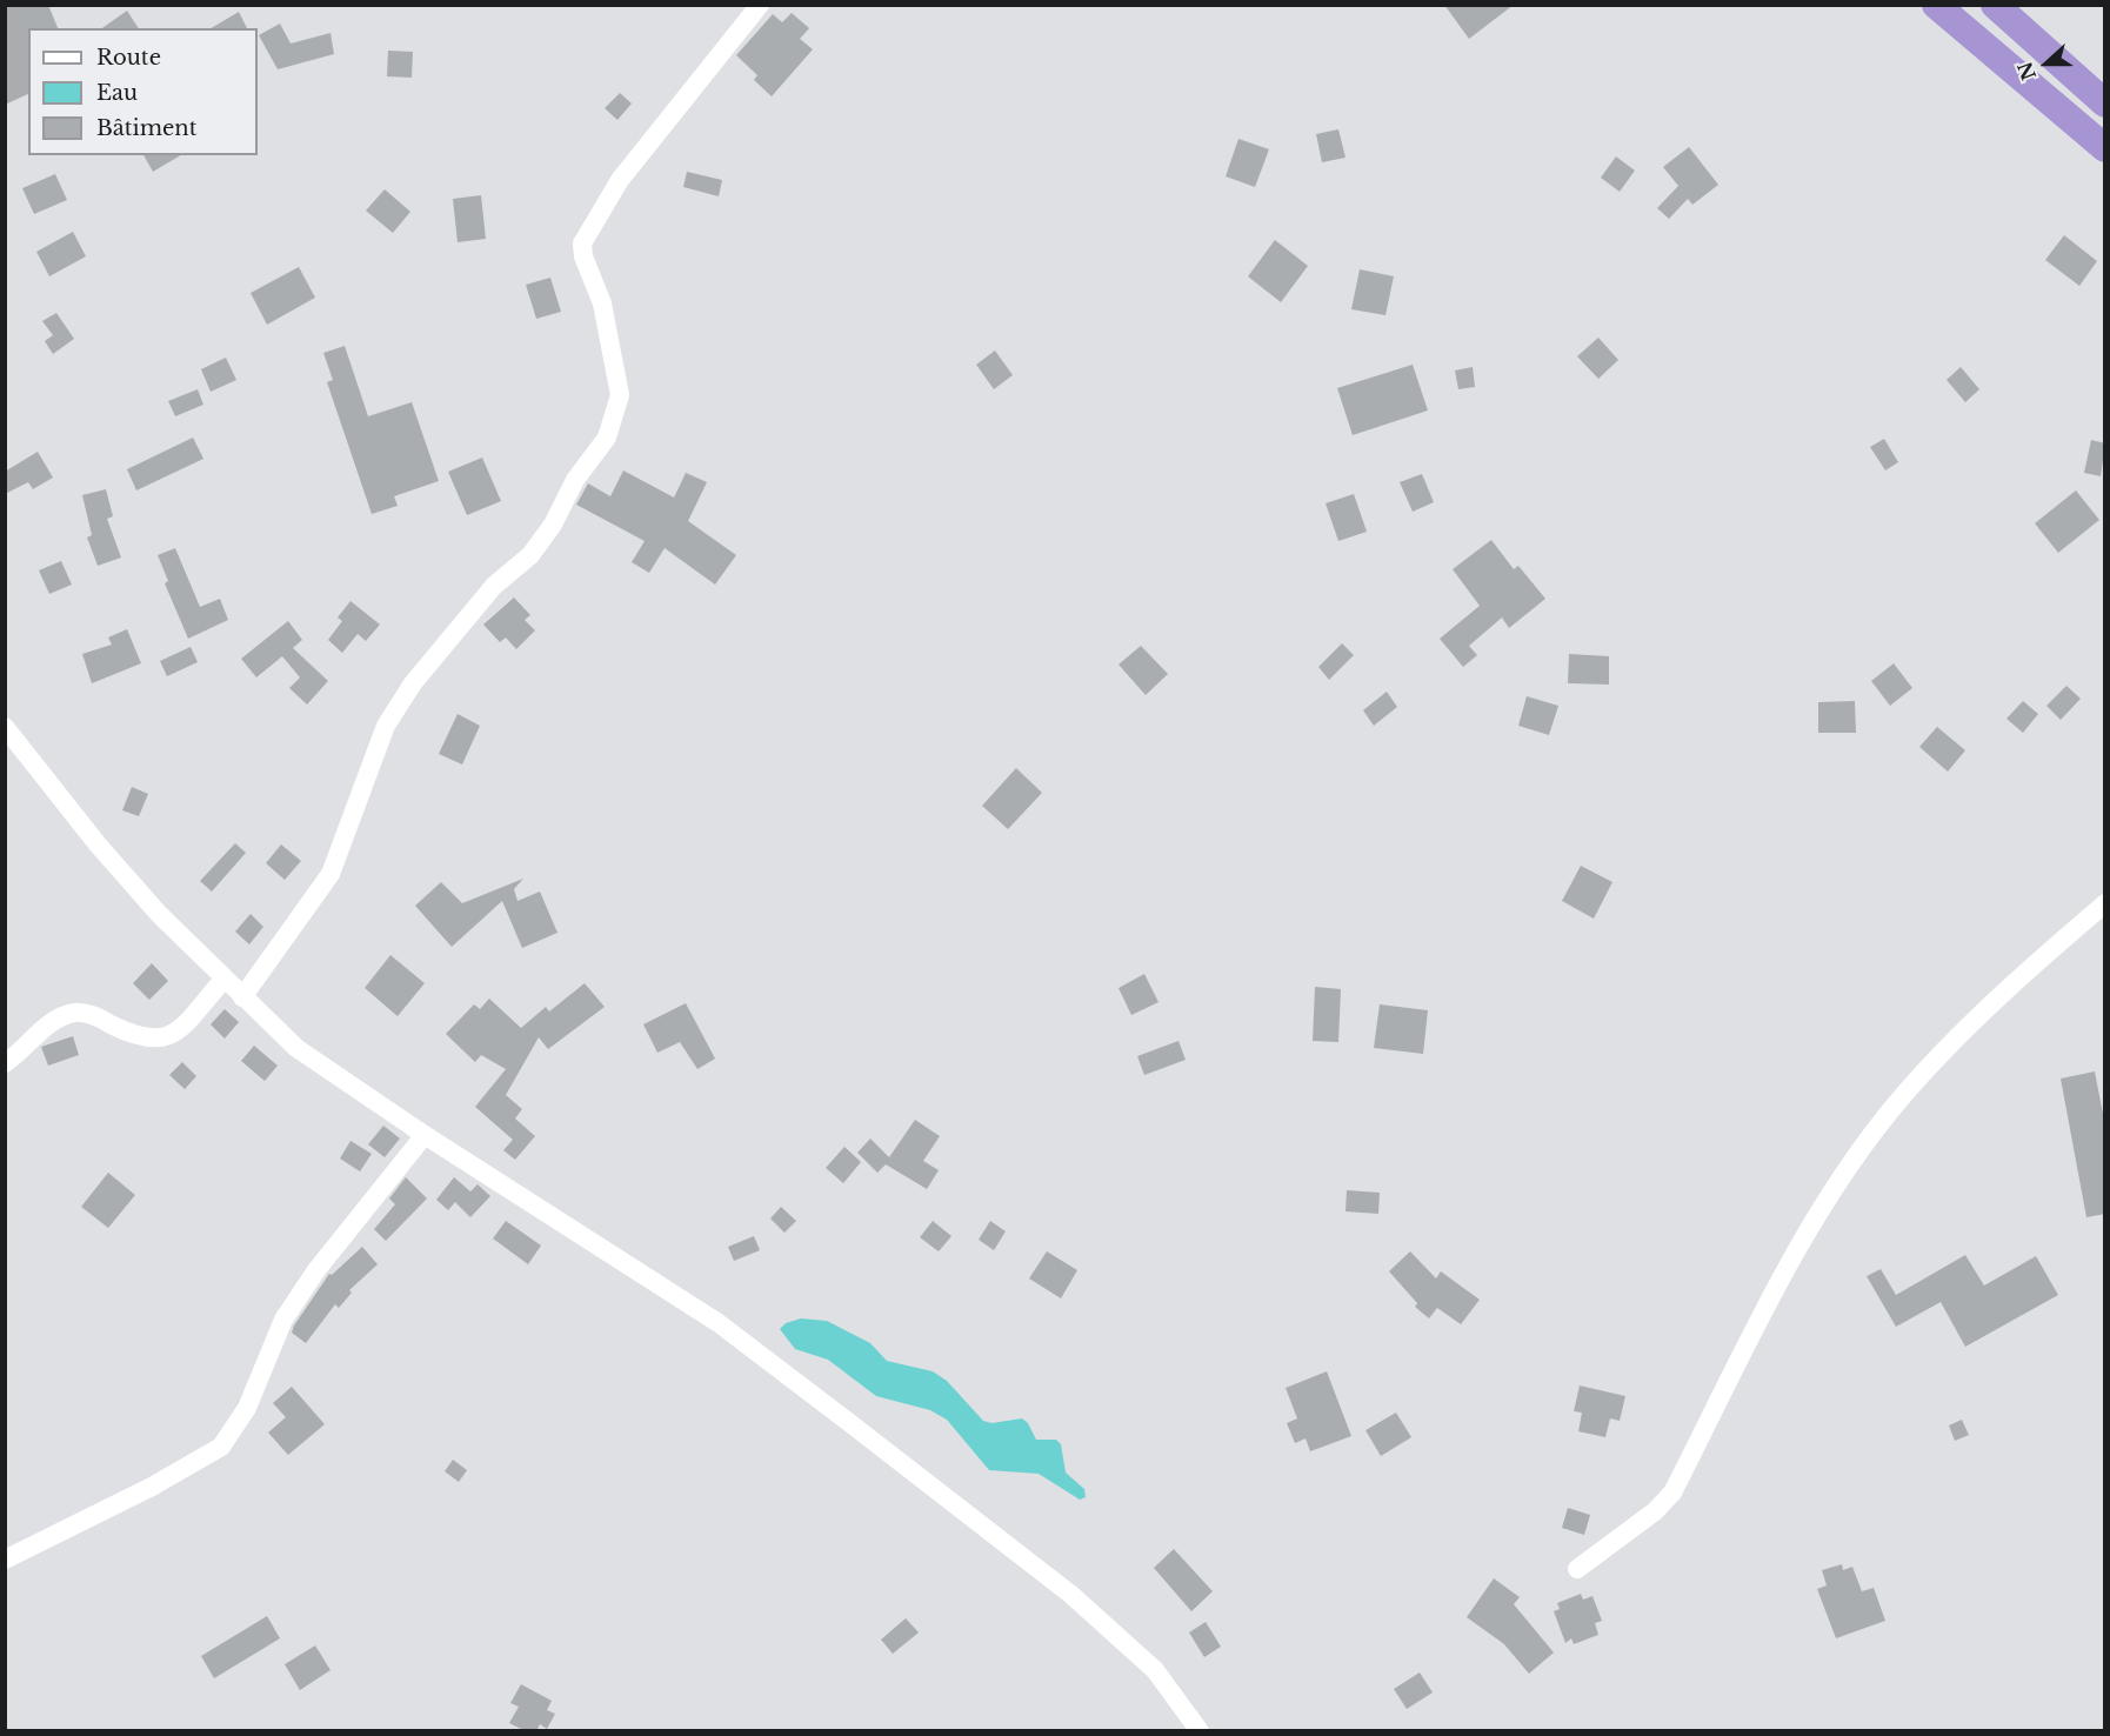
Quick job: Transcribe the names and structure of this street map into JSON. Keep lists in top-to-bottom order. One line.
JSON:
{"legend":["Route","Eau","Bâtiment"],"north":"left"}
